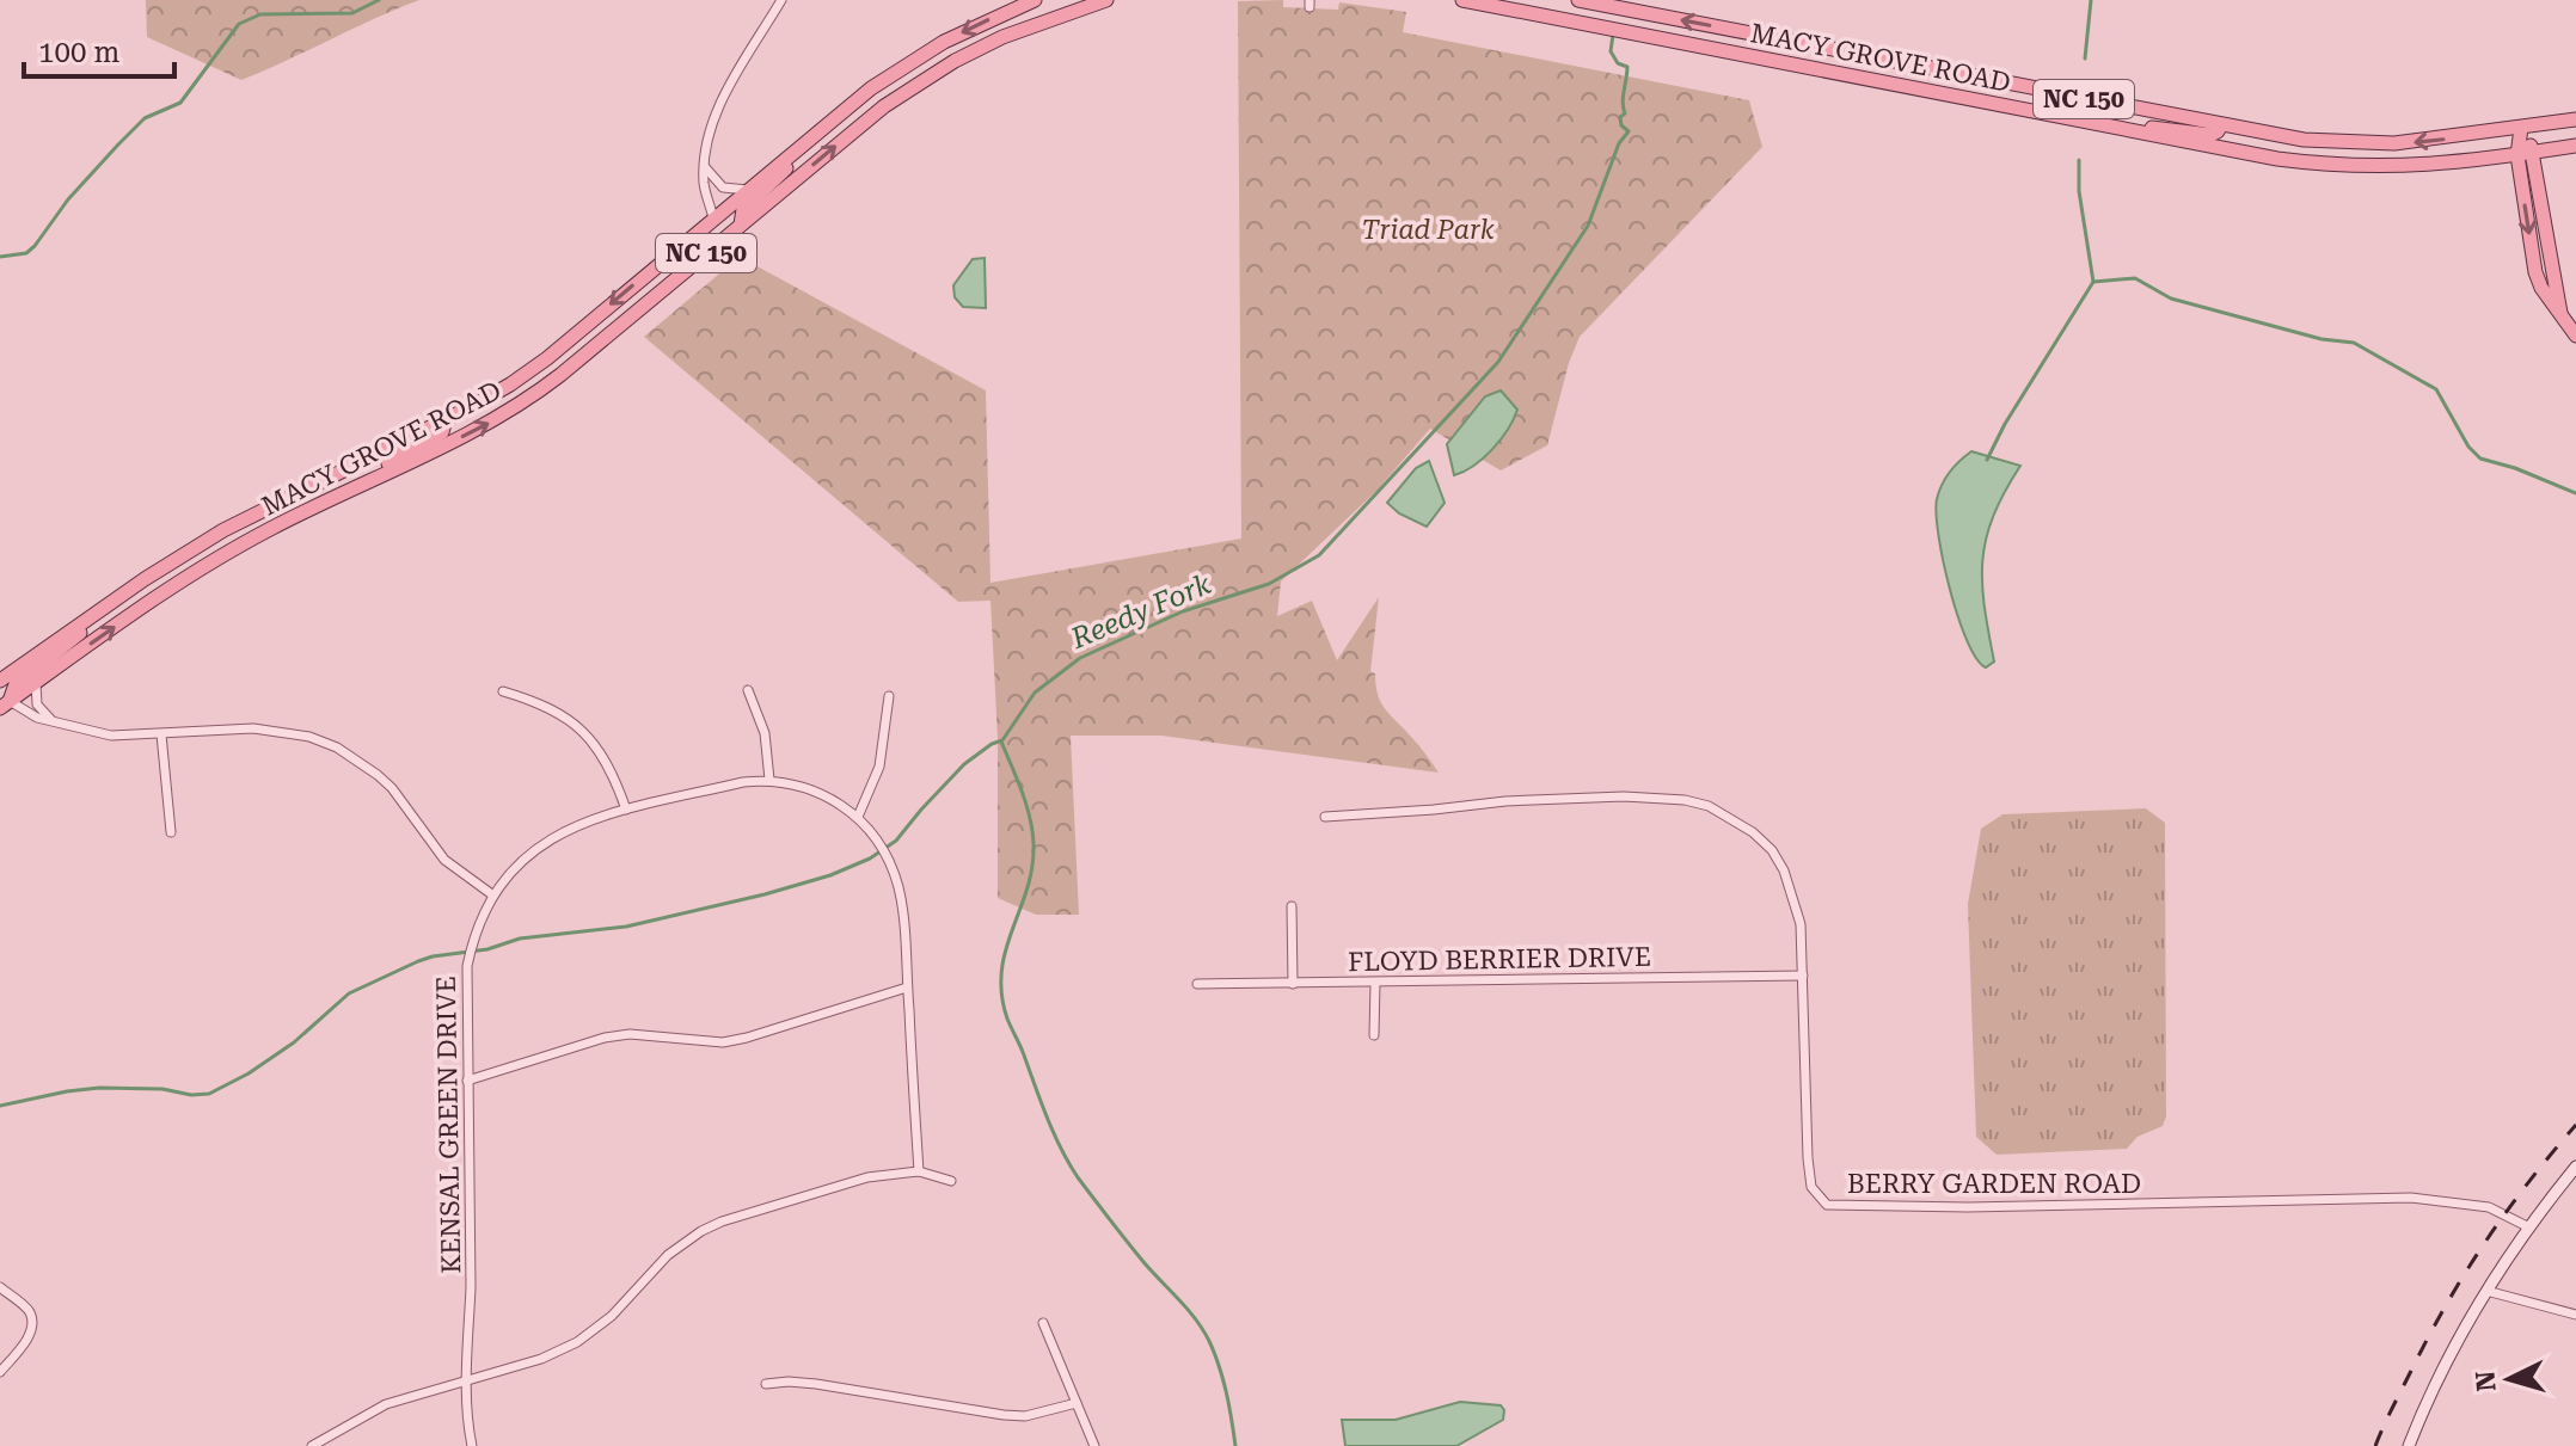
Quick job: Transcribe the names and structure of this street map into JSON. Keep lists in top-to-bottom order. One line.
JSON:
{"streets":{"main road":["MACY GROVE ROAD","NC 150"],"street":["FLOYD BERRIER DRIVE","KENSAL GREEN DRIVE","BERRY GARDEN ROAD"]},"crossings":[["FLOYD BERRIER DRIVE","BERRY GARDEN ROAD"]],"water":["Reedy Fork"],"parks":["Triad Park"],"scale_bar":"100 m","north":"left"}
